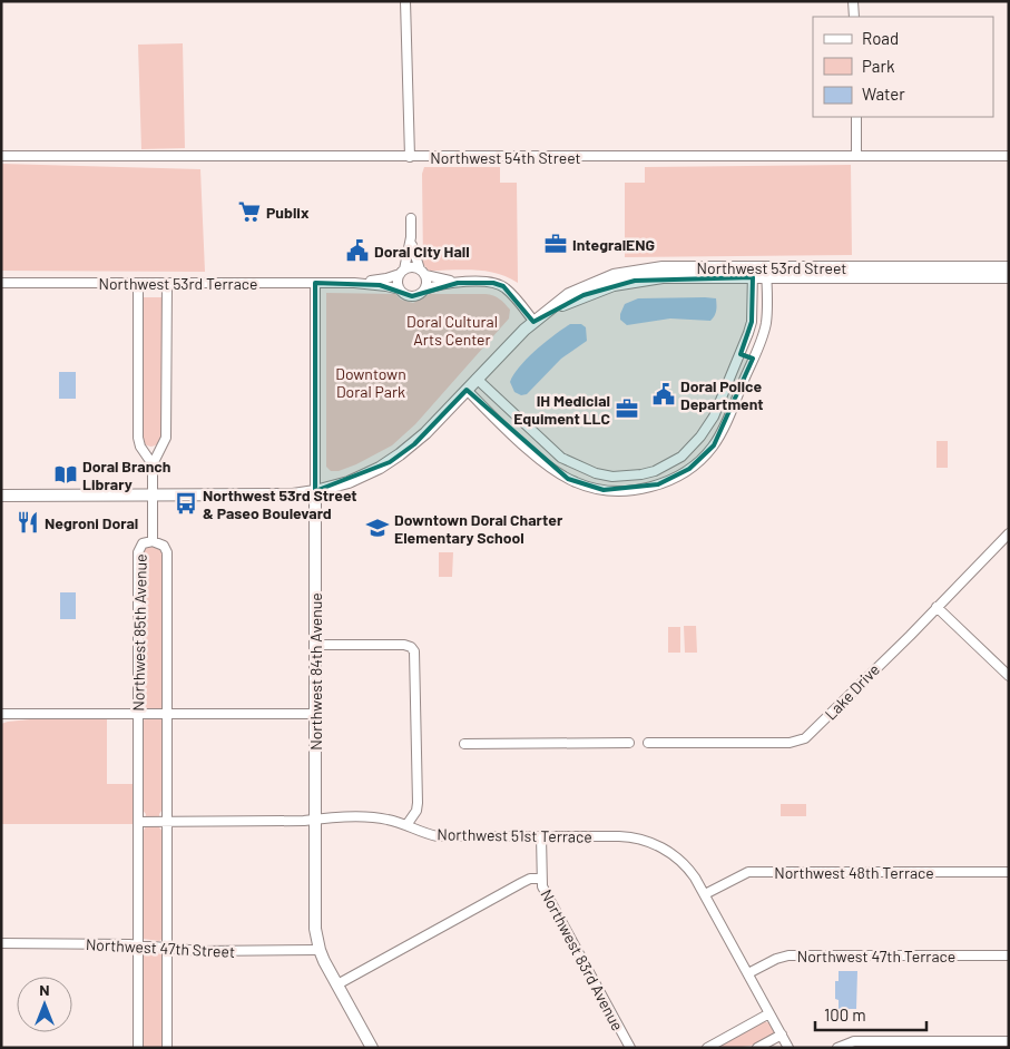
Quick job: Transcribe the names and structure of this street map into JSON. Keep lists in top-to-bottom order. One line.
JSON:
{"streets":{"street":["Northwest 54th Street","Northwest 53rd Street","Northwest 53rd Terrace","Northwest 85th Avenue","Northwest 84th Avenue","Lake Drive","Northwest 51st Terrace","Northwest 48th Terrace","Northwest 47th Street","Northwest 47th Terrace","Northwest 83rd Avenue"]},"crossings":[["Northwest 53rd Street","Northwest 84th Avenue"],["Northwest 53rd Terrace","Northwest 84th Avenue"],["Northwest 85th Avenue","Northwest 51st Terrace"],["Northwest 85th Avenue","Northwest 47th Street"],["Northwest 84th Avenue","Northwest 51st Terrace"],["Northwest 84th Avenue","Northwest 47th Street"],["Northwest 51st Terrace","Northwest 48th Terrace"],["Northwest 51st Terrace","Northwest 83rd Avenue"]],"parks":["Doral Cultural Arts Center","Downtown Doral Park"],"places":{"supermarket":["Publix"],"office":["IntegralENG","IH Medicial Equiment LLC"],"public building":["Doral City Hall","Doral Police Department"],"library":["Doral Branch Library"],"bus stop":["Northwest 53rd Street & Paseo Boulevard"],"restaurant":["Negroni Doral"],"school or university":["Downtown Doral Charter Elementary School"]},"legend":["Road","Park","Water"],"scale_bar":"100 m","north":"top"}
